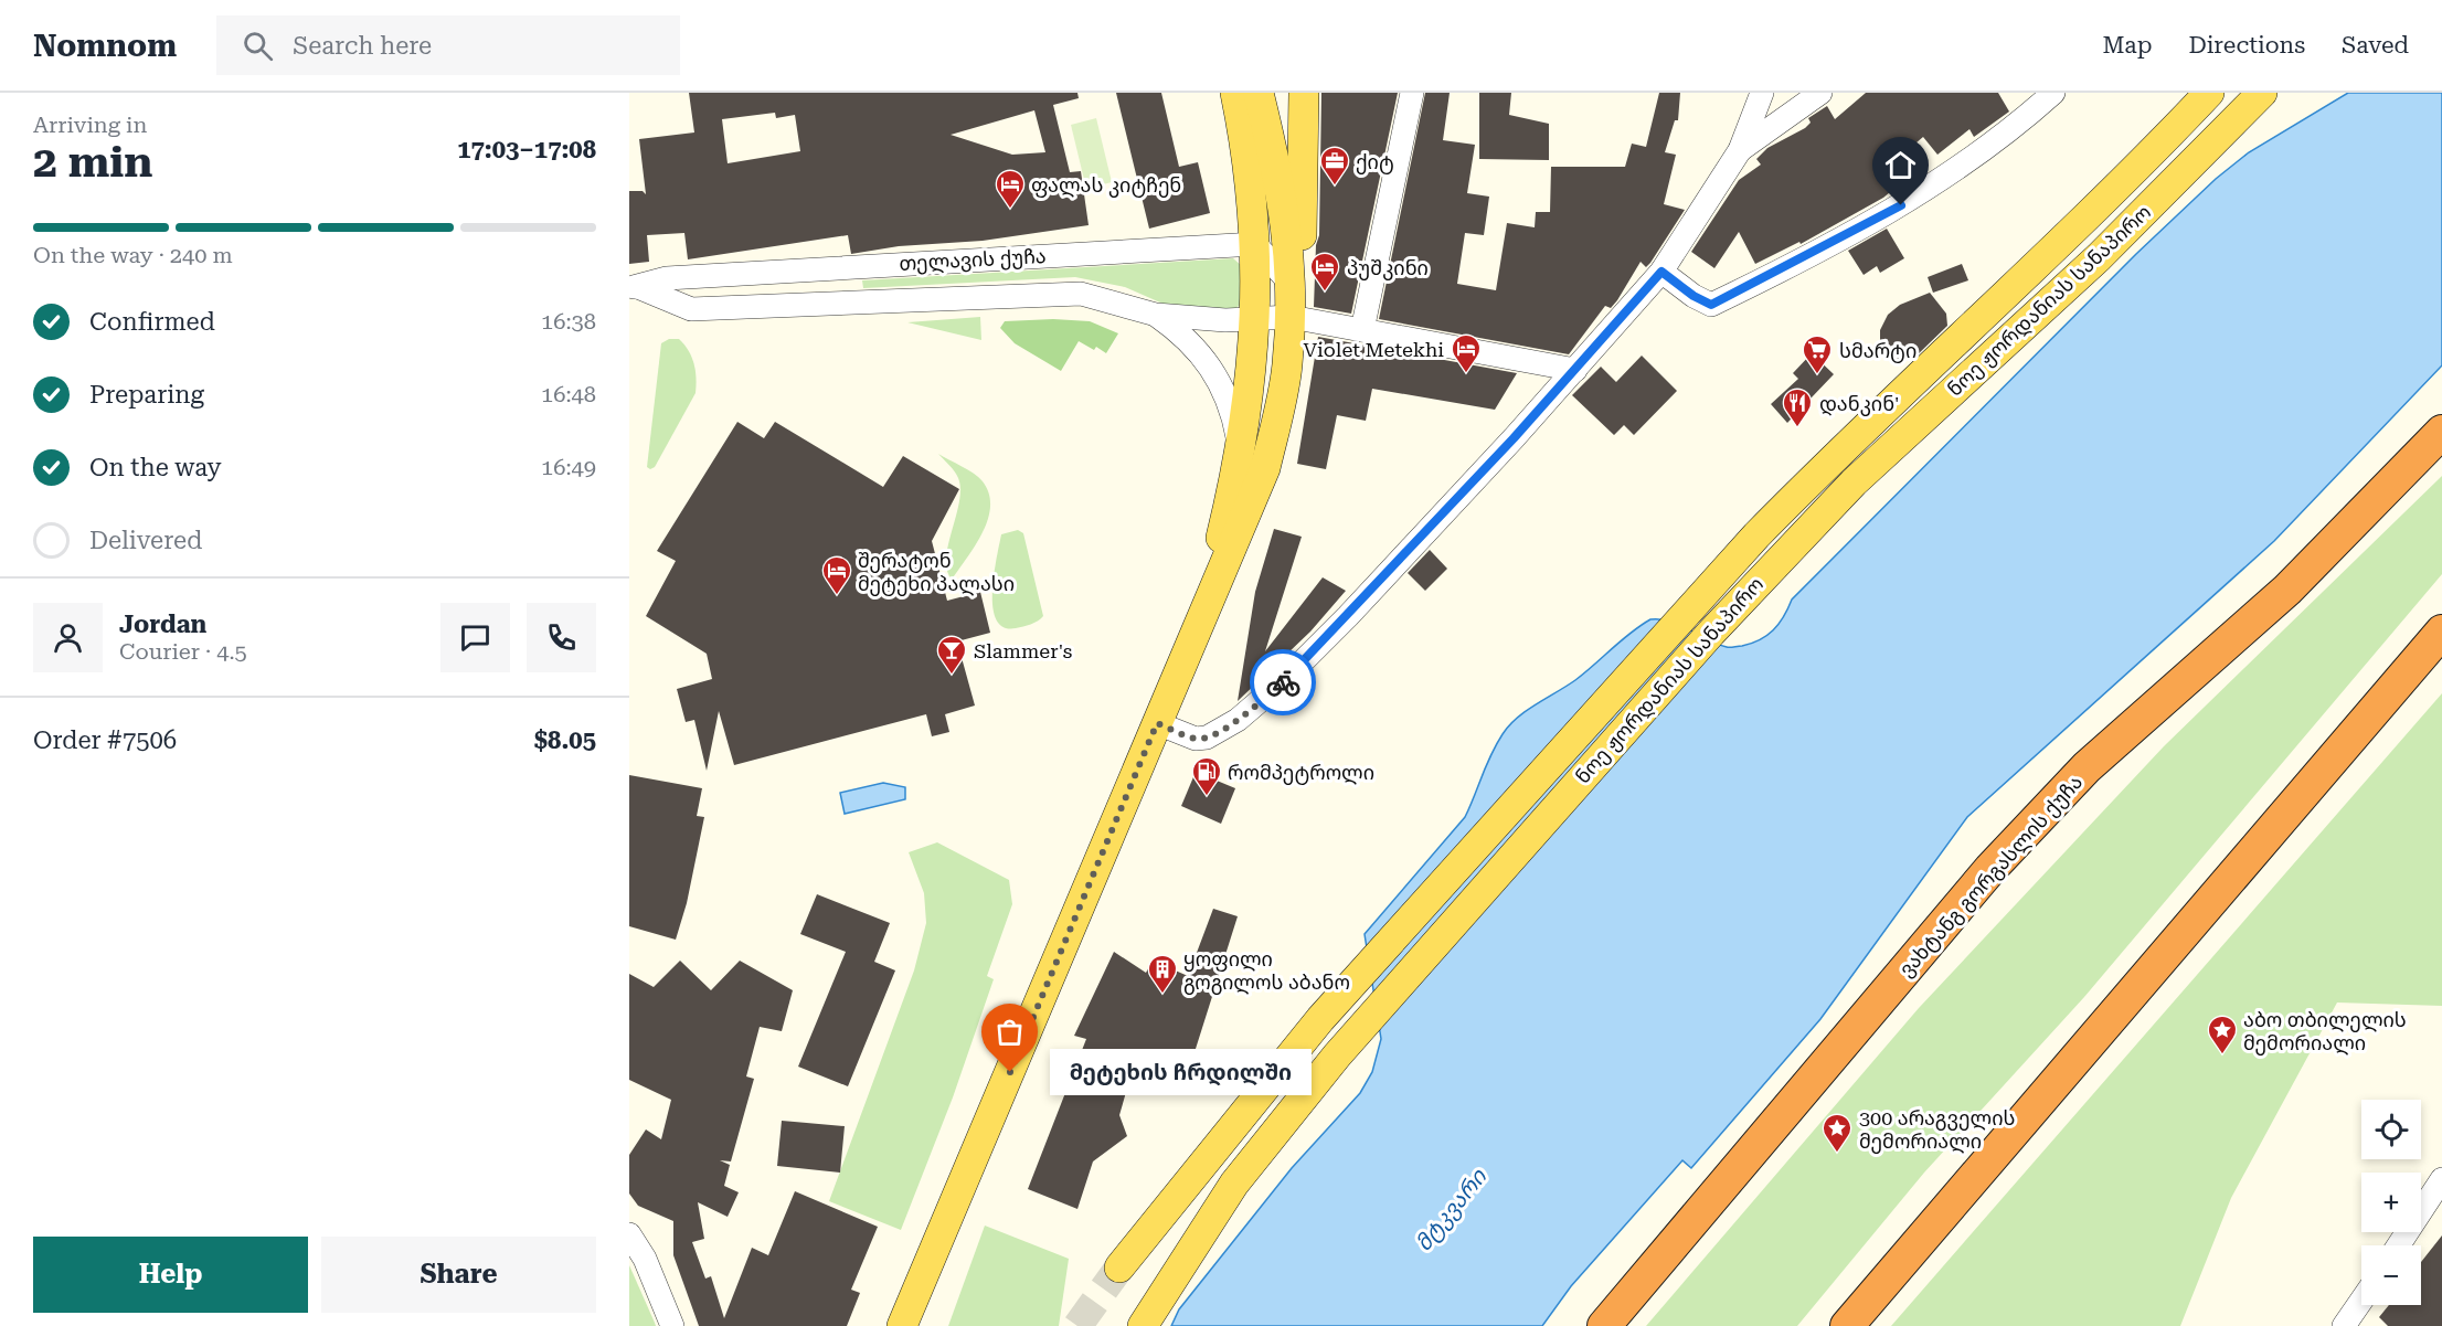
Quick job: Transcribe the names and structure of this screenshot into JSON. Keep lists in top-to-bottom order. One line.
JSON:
{"streets":{"highway":["ვახტანგ გორგასლის ქუჩა"],"main road":["ნოე ჟორდანიას სანაპირო"],"street":["თელავის ქუჩა"]},"water":["მტკვარი"],"places":{"office":["ქიტ"],"hotel":["ფალას კიტჩენ","პუშკინი","Violet Metekhi","შერატონ მეტეხი პალასი"],"supermarket":["სმარტი"],"restaurant":["დანკინ'"],"bar":["Slammer's"],"fuel station":["რომპეტროლი"],"building":["ყოფილი გოგილოს აბანო"],"place":["აბო თბილელის მემორიალი","300 არაგველის მემორიალი"],"other":["მეტეხის ჩრდილში"]},"page":{"header":"Nomnom","search":"Search here","nav":["Map","Directions","Saved"],"heading":["2 min","Arriving in","17:03–17:08"],"panel":["Jordan","Courier · 4.5","Order #7506","$8.05"],"bar":"On the way · 240 m","list":[["Confirmed","16:38"],["Preparing","16:48"],["On the way","16:49"],"Delivered"],"bubble":"მეტეხის ჩრდილში","map_buttons":["+","−"],"buttons":["Help","Share"]}}
